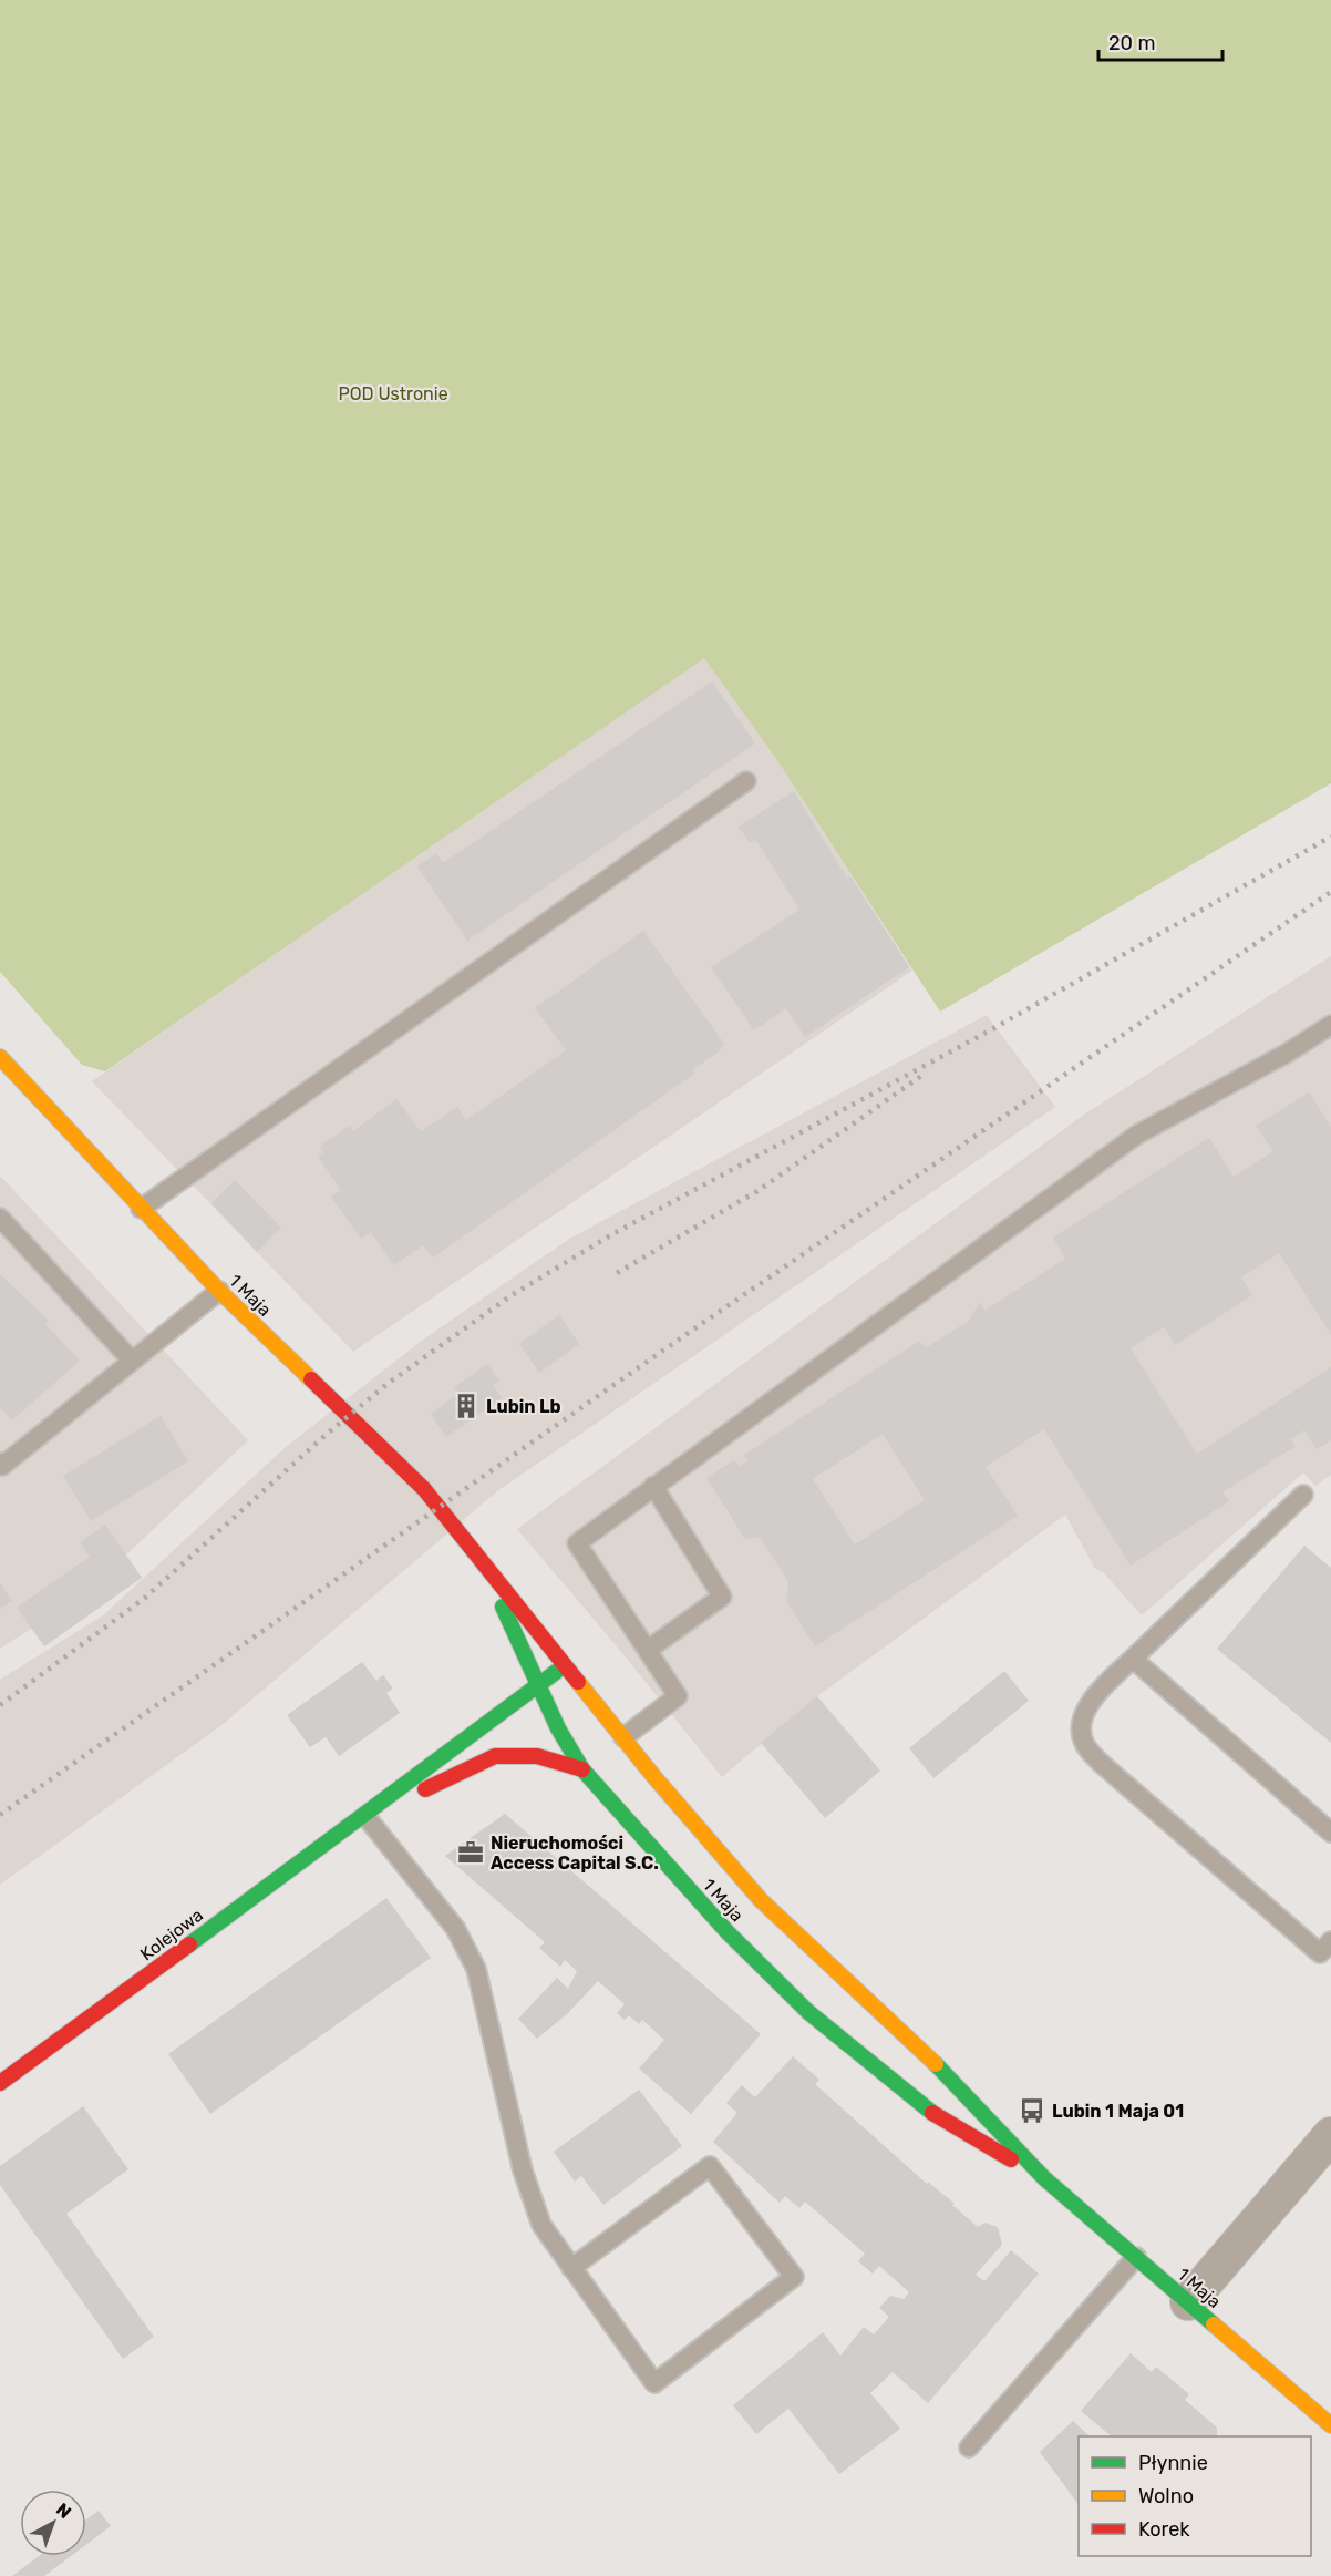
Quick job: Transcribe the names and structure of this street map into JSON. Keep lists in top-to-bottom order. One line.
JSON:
{"streets":{"street":["1 Maja","Kolejowa"]},"crossings":[["1 Maja","Kolejowa"]],"parks":["POD Ustronie"],"places":{"building":["Lubin Lb"],"office":["Nieruchomości Access Capital S.C."],"bus stop":["Lubin 1 Maja 01"]},"legend":["Płynnie","Wolno","Korek"],"scale_bar":"20 m","north":"top right"}
